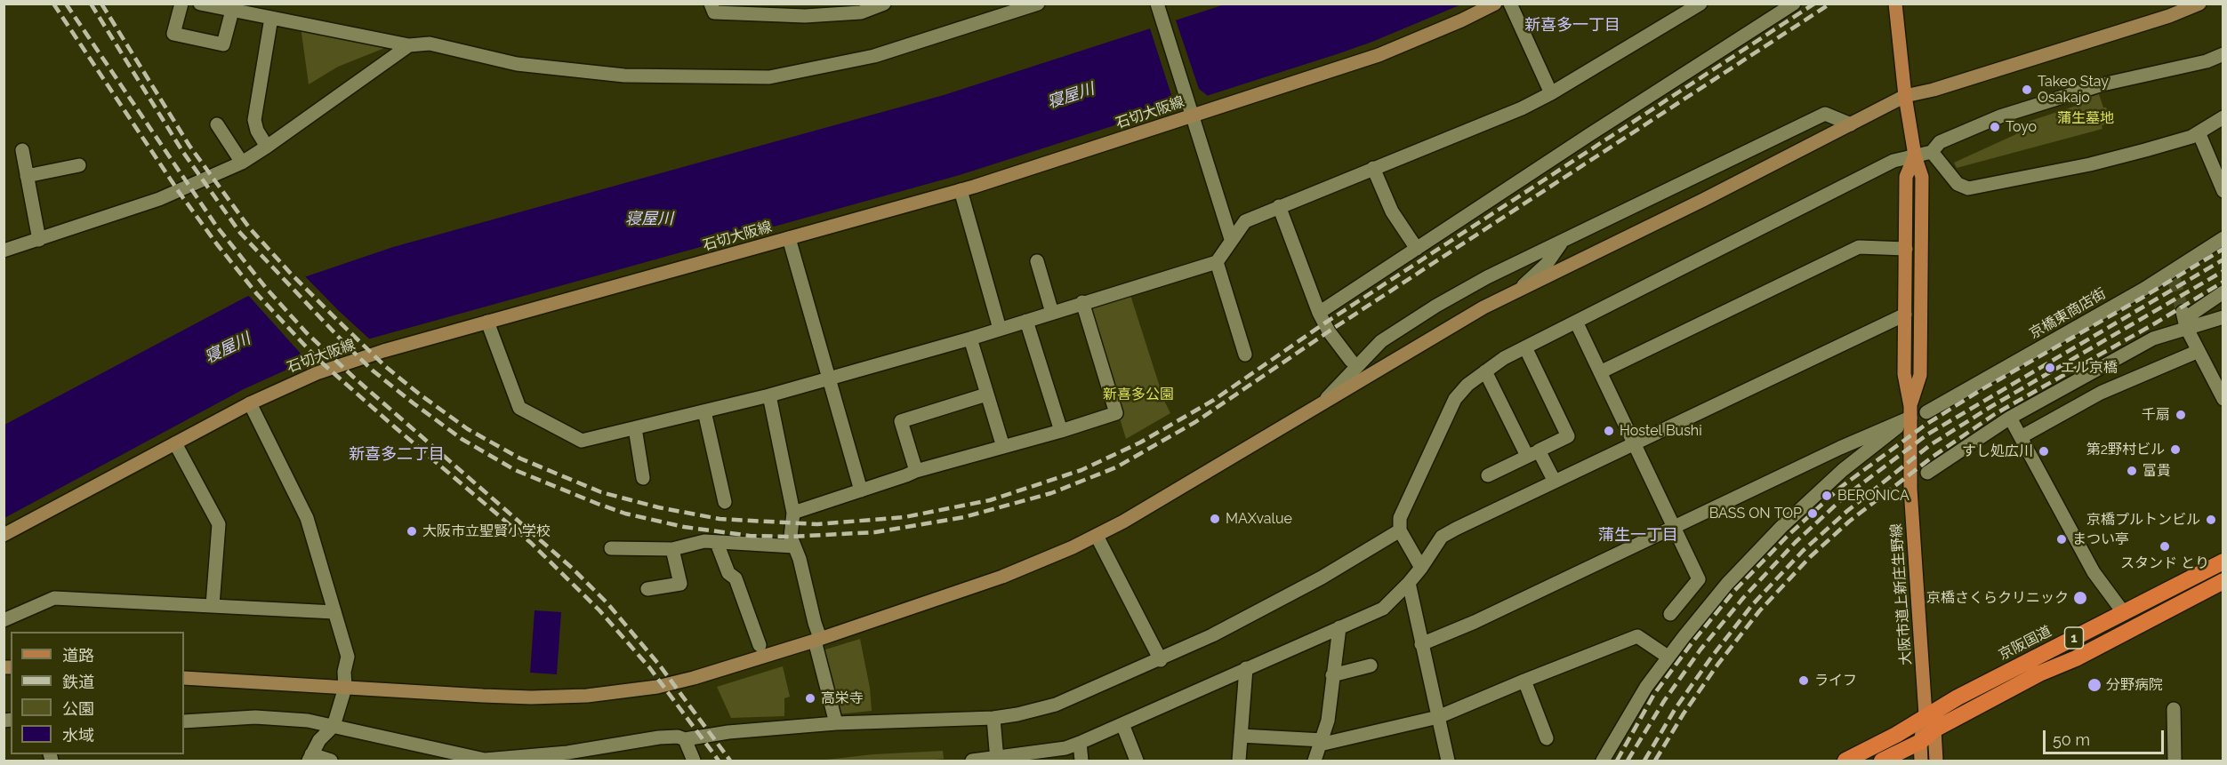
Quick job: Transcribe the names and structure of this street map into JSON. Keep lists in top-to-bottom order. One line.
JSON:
{"streets":{"highway":["1","京阪国道"],"main road":["大阪市道上新庄生野線"],"street":["石切大阪線","京橋東商店街"]},"crossings":[["大阪市道上新庄生野線","京阪国道"]],"districts":["新喜多一丁目","新喜多二丁目","蒲生一丁目"],"water":["寝屋川"],"parks":["蒲生墓地","新喜多公園"],"places":["Takeo Stay Osakajo","Toyo","エル京橋","千扇","Hostel Bushi","第2野村ビル","すし処広川","富貴","BERONICA","BASS ON TOP","MAXvalue","京橋プルトンビル","大阪市立聖賢小学校","まつい亭","スタンド とり","京橋さくらクリニック","ライフ","分野病院","高栄寺"],"legend":["道路","鉄道","公園","水域"],"scale_bar":"50 m"}
